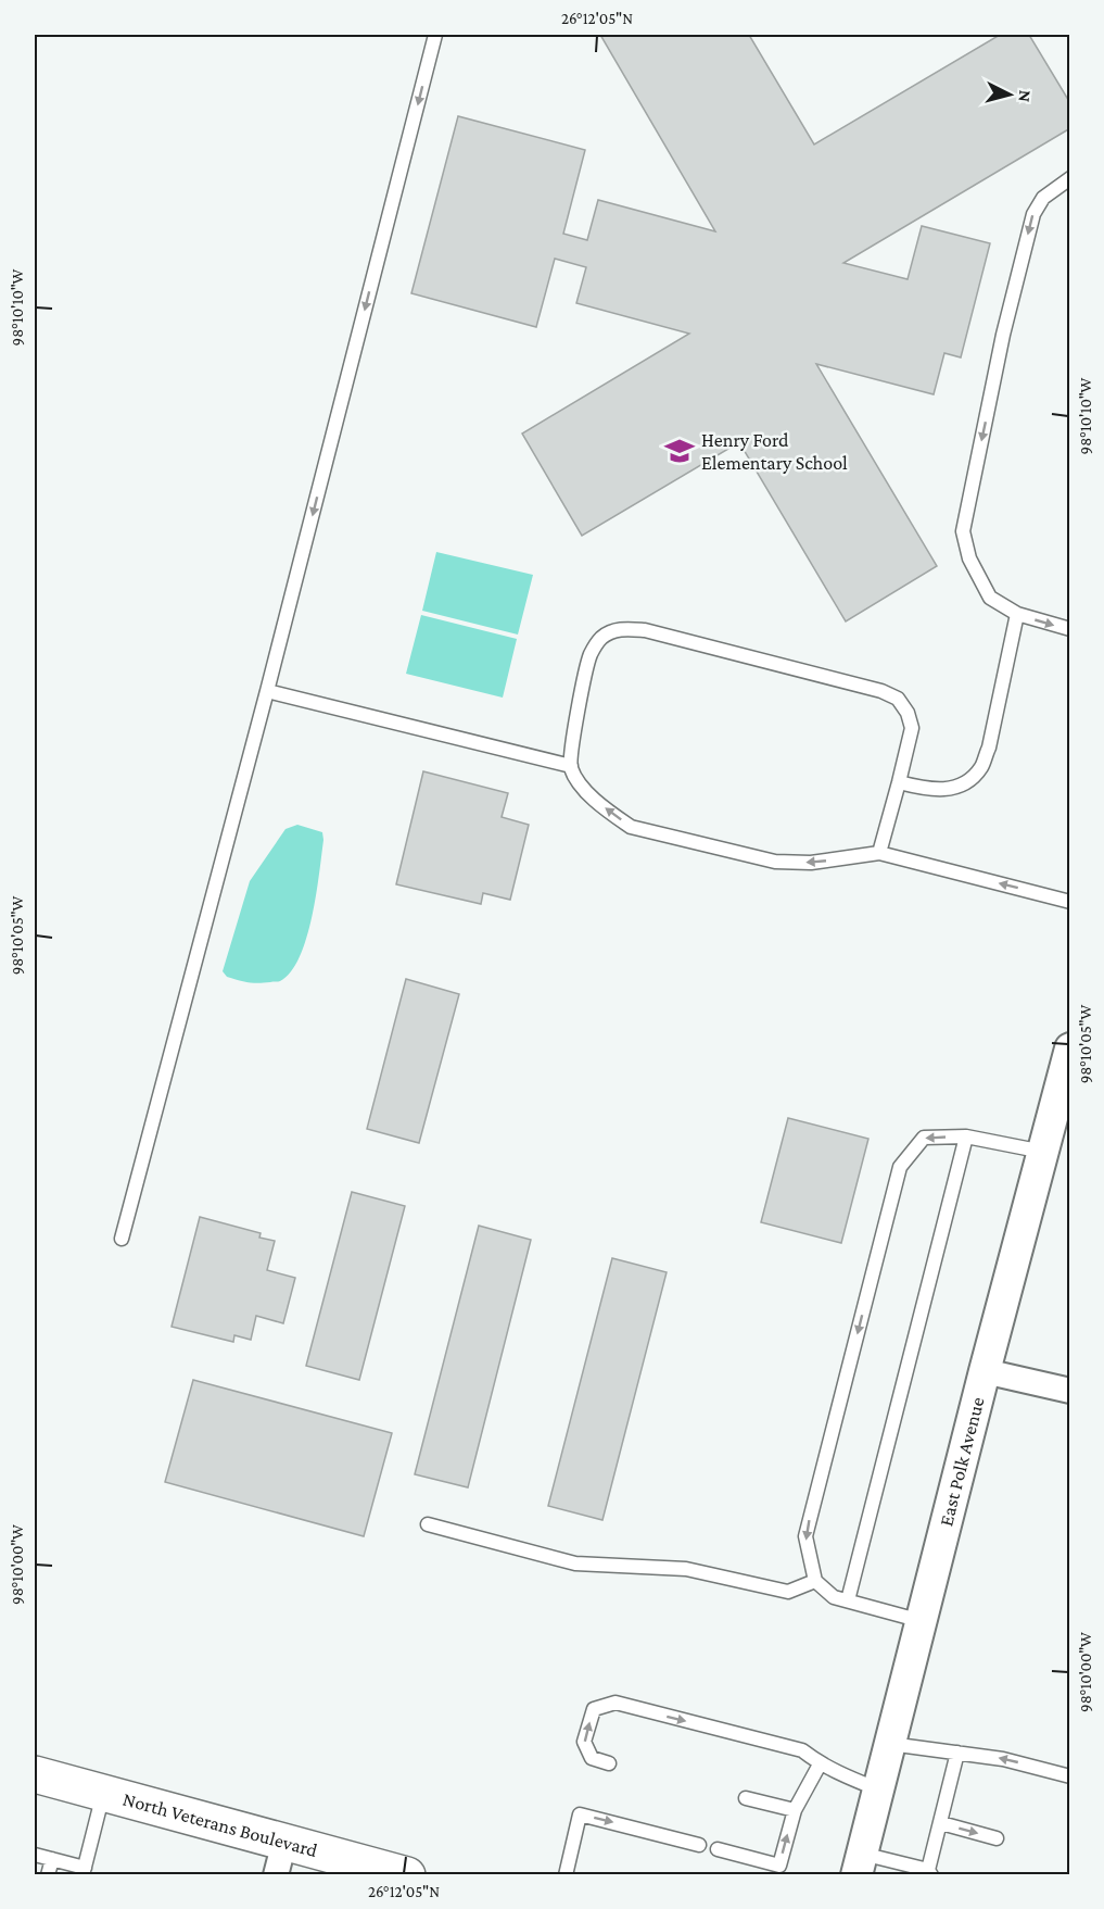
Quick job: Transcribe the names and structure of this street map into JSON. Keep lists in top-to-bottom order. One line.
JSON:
{"streets":{"main road":["North Veterans Boulevard"],"street":["East Polk Avenue"]},"places":{"school or university":["Henry Ford Elementary School"]},"north":"right","coordinates":["26°12'05\"N","98°10'10\"W","98°10'05\"W","98°10'00\"W"]}
